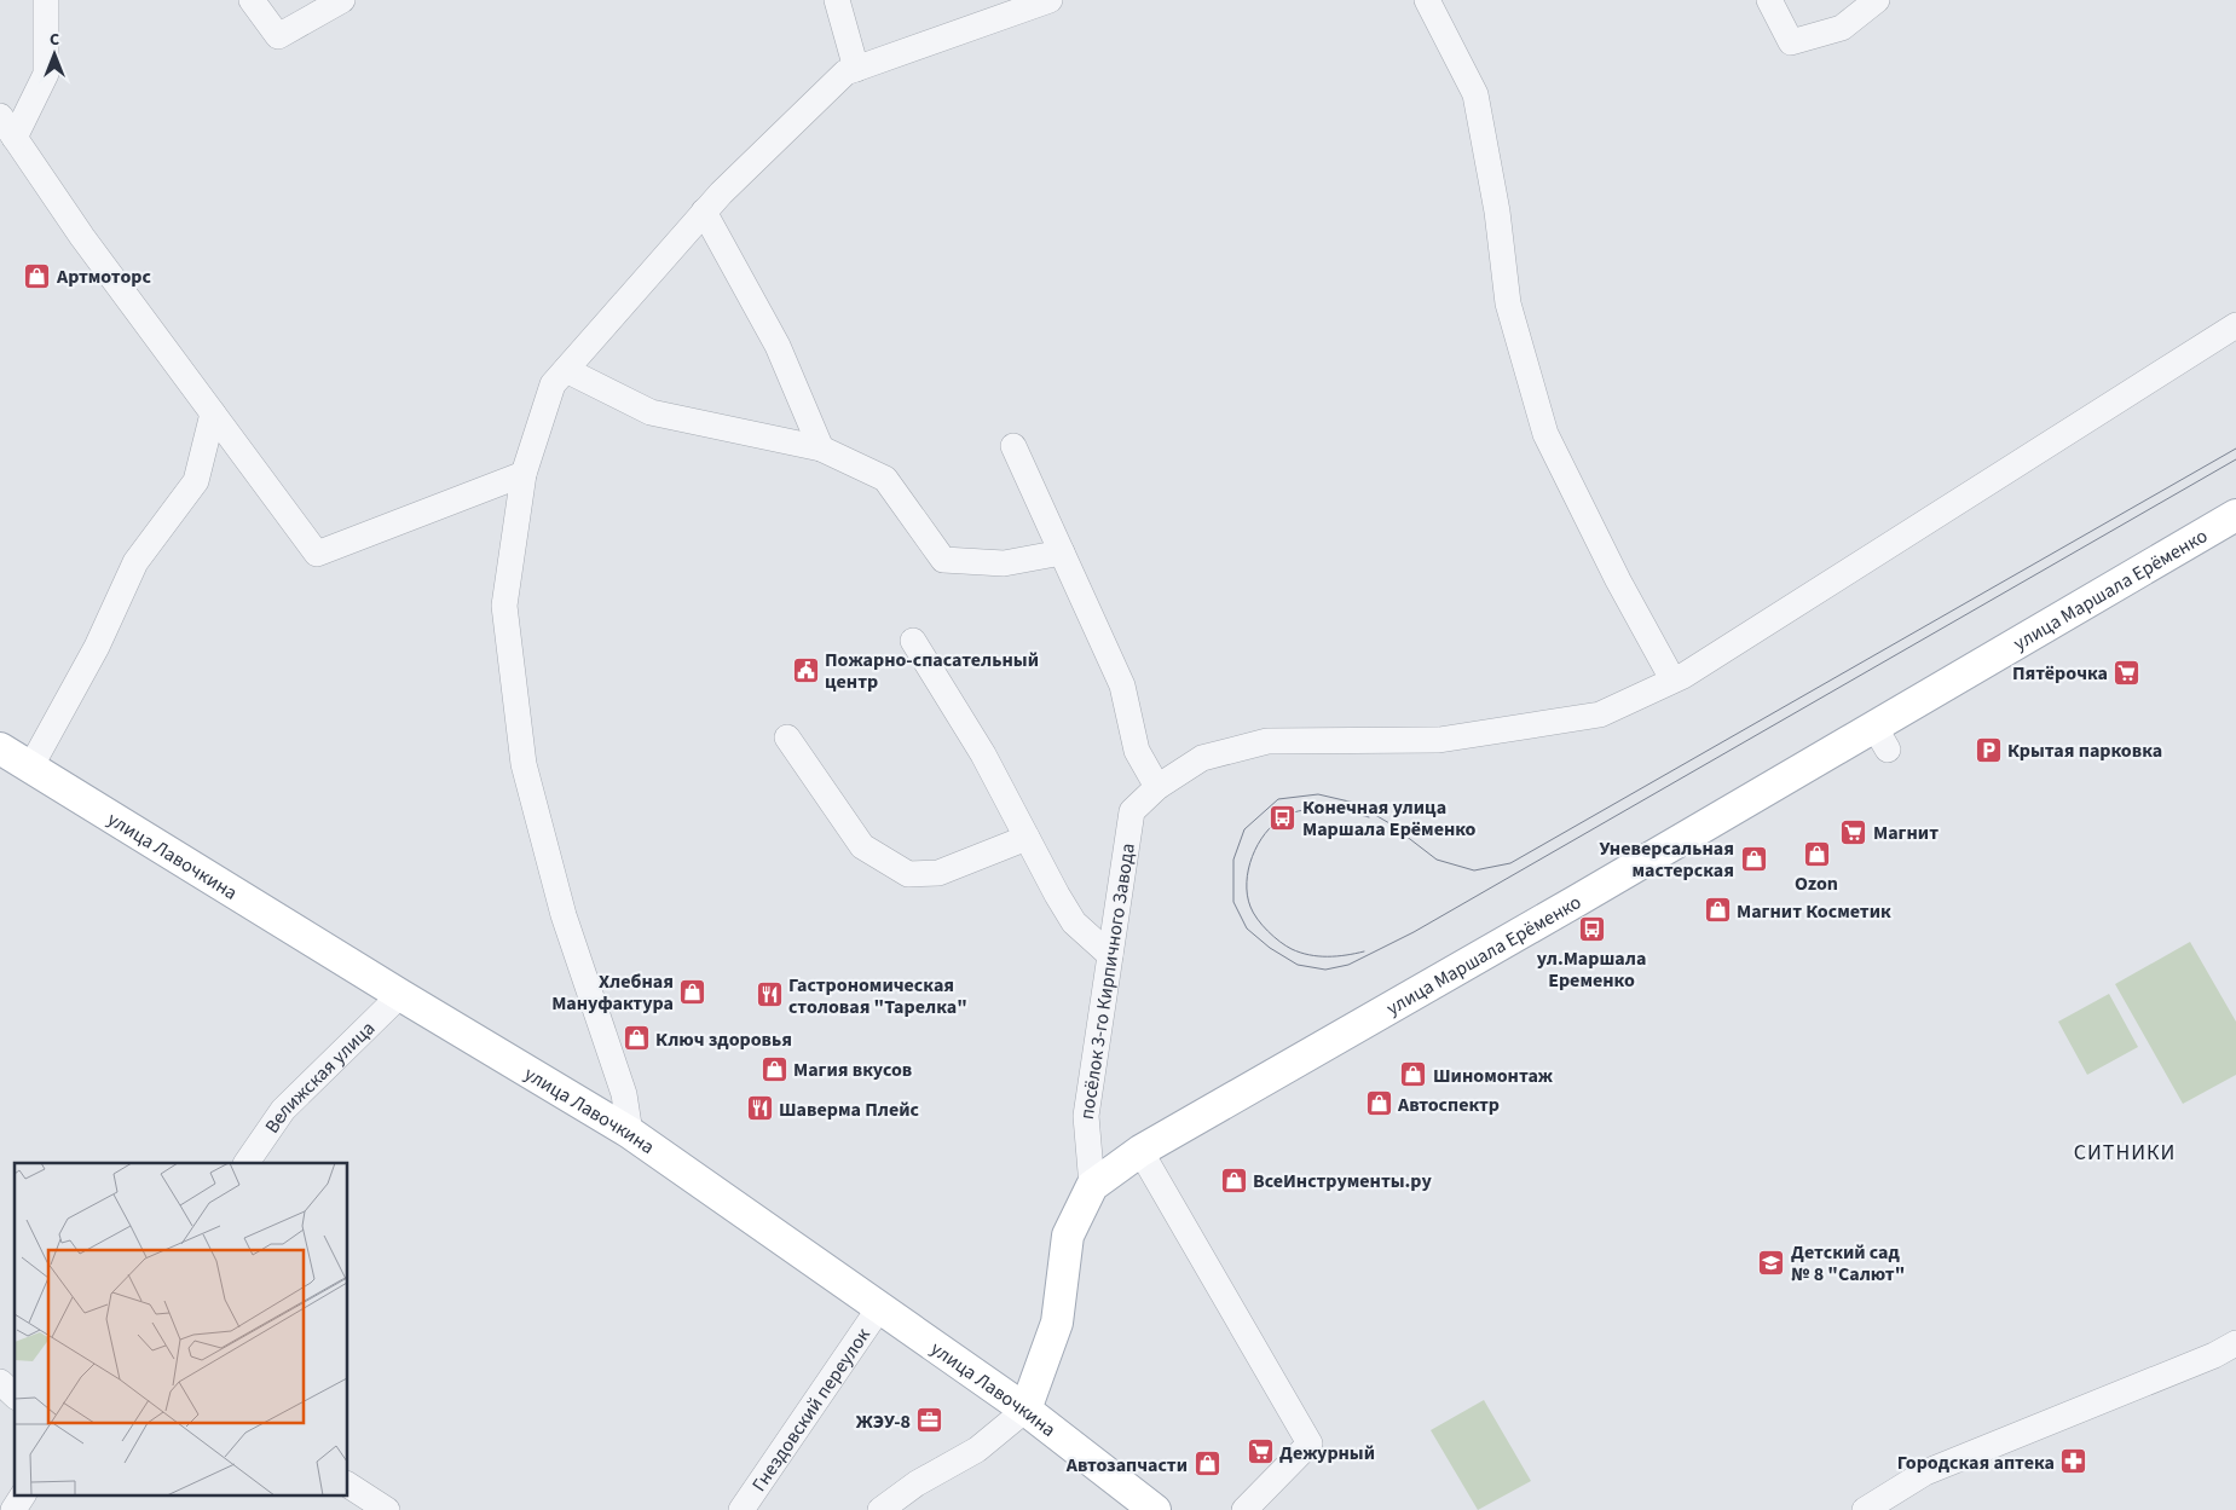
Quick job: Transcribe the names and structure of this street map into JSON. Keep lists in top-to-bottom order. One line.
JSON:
{"streets":{"main road":["улица Маршала Ерёменко","улица Лавочкина"],"street":["посёлок 3-го Кирпичного Завода","Велижская улица","Гнездовский переулок"]},"crossings":[["улица Маршала Ерёменко","улица Лавочкина"],["улица Маршала Ерёменко","посёлок 3-го Кирпичного Завода"],["улица Лавочкина","Велижская улица"],["улица Лавочкина","Гнездовский переулок"]],"districts":["СИТНИКИ"],"places":{"shop":["Артмоторс","Ozon","Уневерсальная мастерская","Магнит Косметик","Хлебная Мануфактура","Ключ здоровья","Магия вкусов","Шиномонтаж","Автоспектр","ВсеИнструменты.ру","Автозапчасти"],"public building":["Пожарно-спасательный центр"],"supermarket":["Пятёрочка","Магнит","Дежурный"],"parking":["Крытая парковка"],"bus stop":["Конечная улица Маршала Ерёменко","ул.Маршала Еременко"],"restaurant":["Гастрономическая столовая \"Тарелка\"","Шаверма Плейс"],"school or university":["Детский сад № 8 \"Салют\""],"office":["ЖЭУ-8"],"pharmacy":["Городская аптека"]},"north":"top"}
